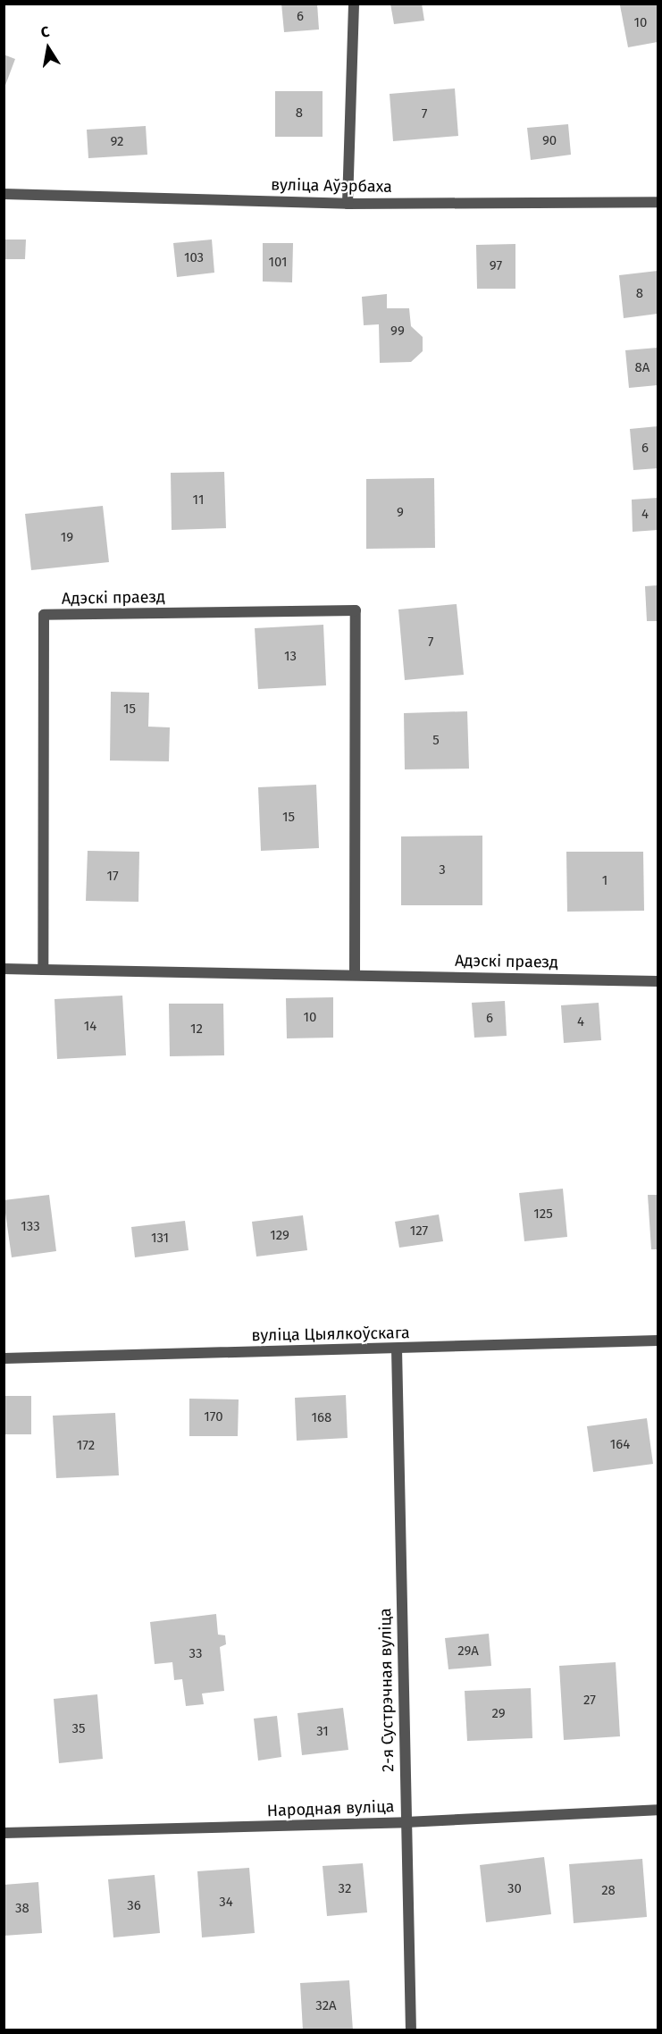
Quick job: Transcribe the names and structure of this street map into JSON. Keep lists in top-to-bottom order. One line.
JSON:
{"streets":{"street":["вуліца Аўэрбаха","Адэскі праезд","вуліца Цыялкоўскага","2-я Сустрэчная вуліца","Народная вуліца"]},"crossings":[["вуліца Цыялкоўскага","2-я Сустрэчная вуліца"],["2-я Сустрэчная вуліца","Народная вуліца"]],"house_numbers":["6","10","8","7","90","92","103","101","97","8","99","8А","6","11","9","4","19","7","13","15","5","15","3","17","1","10","6","4","14","12","125","133","127","129","131","170","168","164","172","29А","33","27","29","35","31","32","30","28","34","36","38","32А"],"north":"top"}
